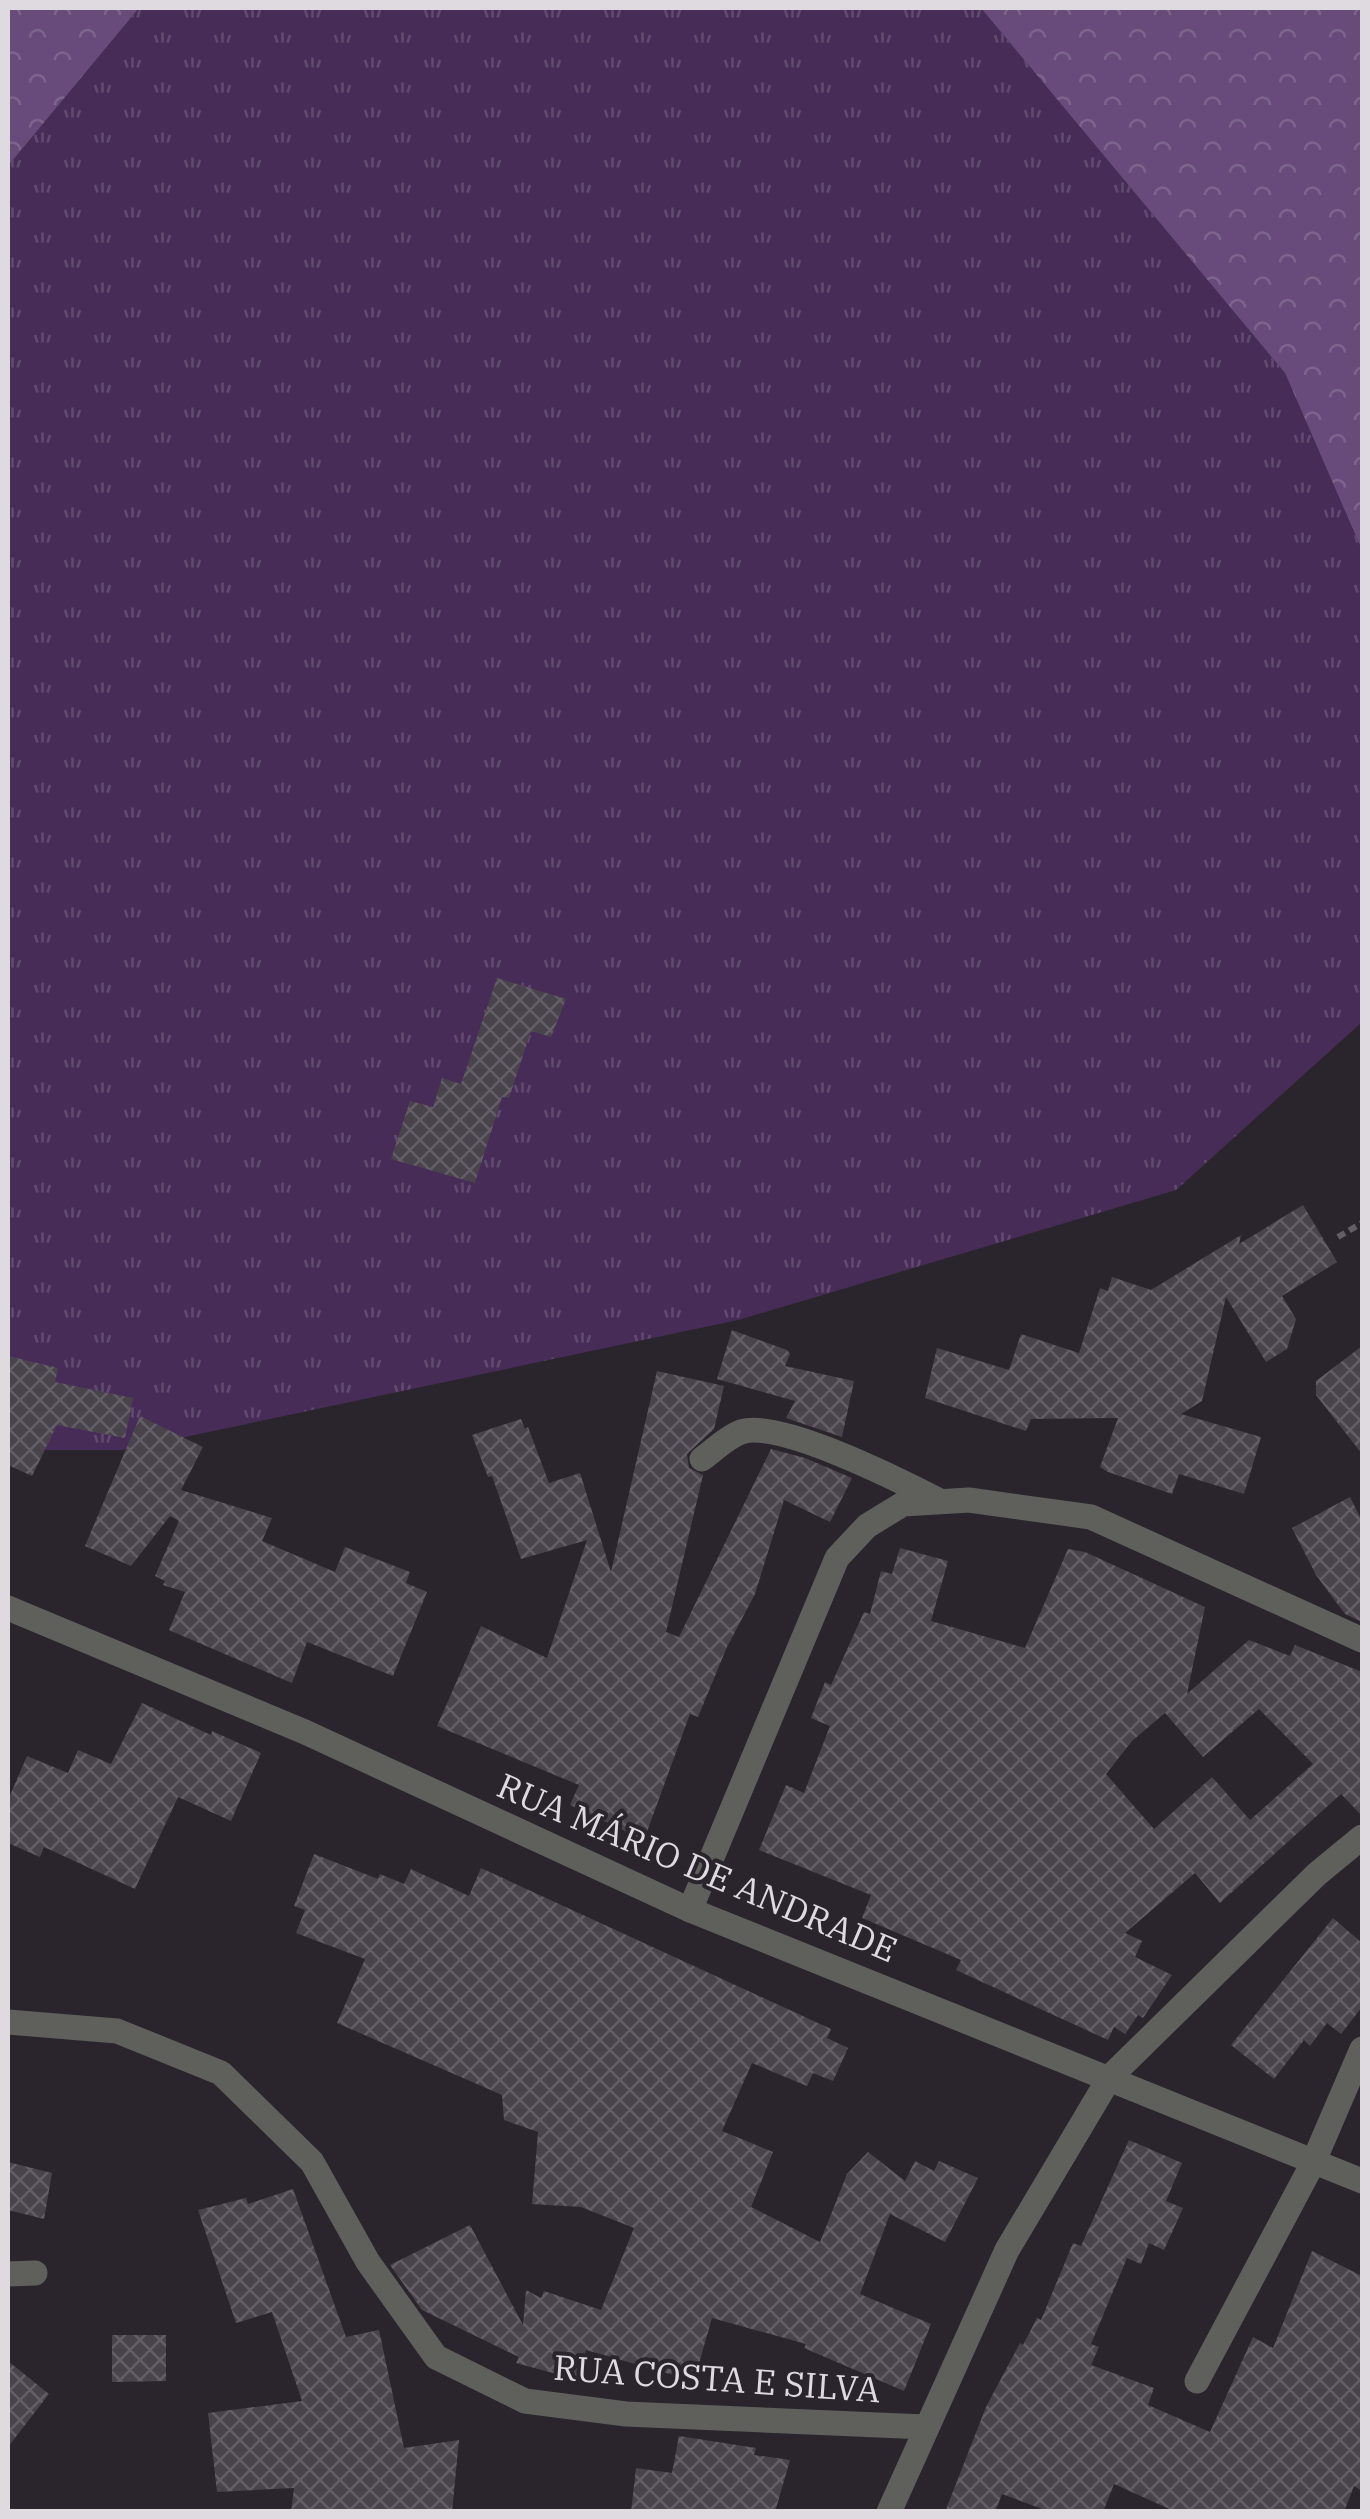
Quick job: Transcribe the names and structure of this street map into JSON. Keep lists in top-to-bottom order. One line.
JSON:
{"streets":{"street":["RUA MÁRIO DE ANDRADE","RUA COSTA E SILVA"]}}
